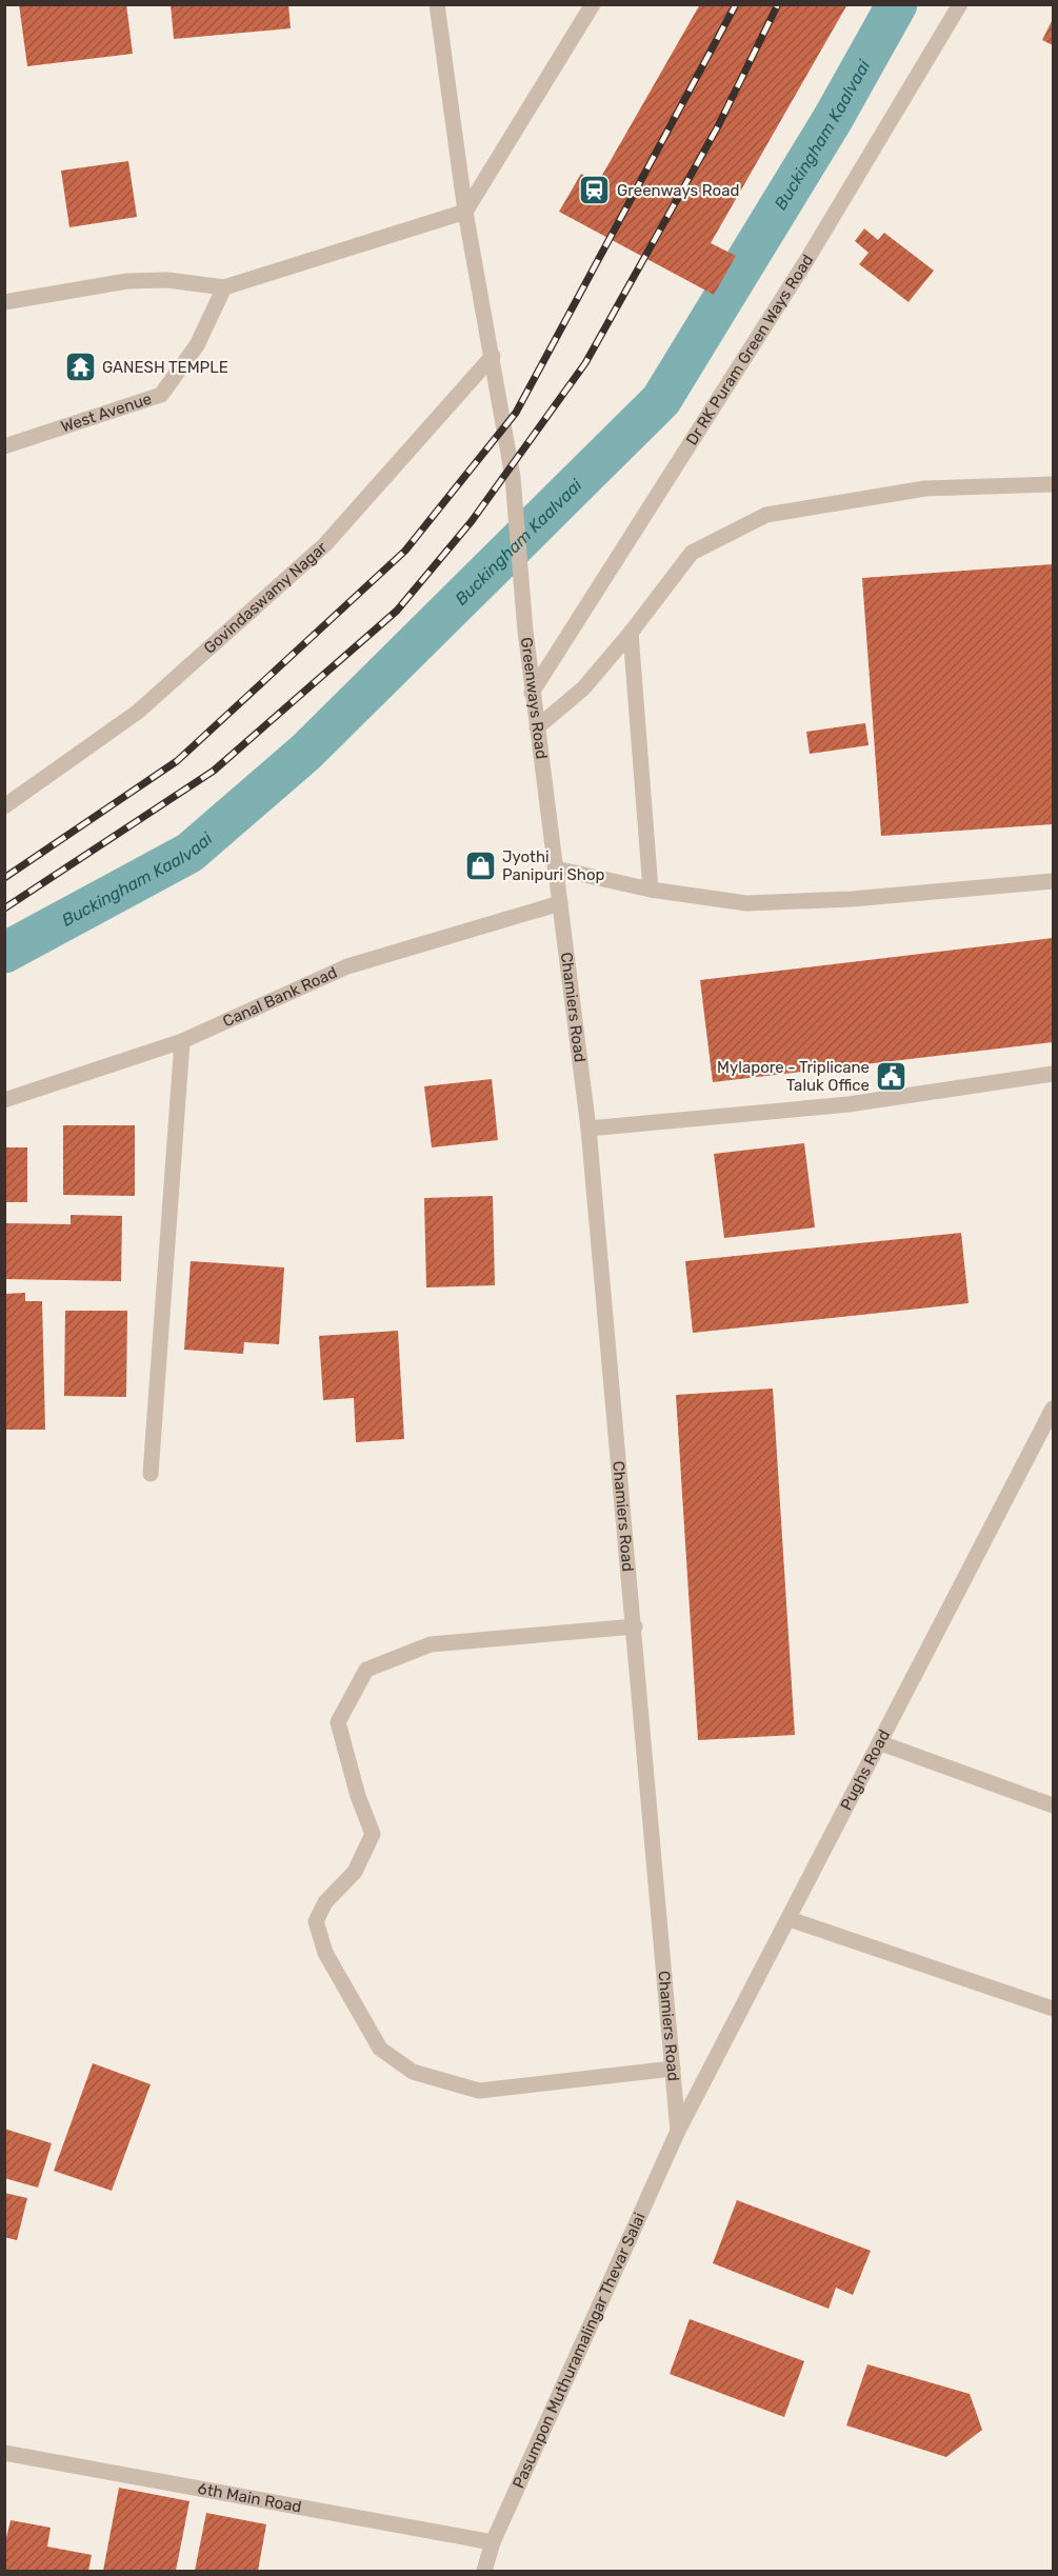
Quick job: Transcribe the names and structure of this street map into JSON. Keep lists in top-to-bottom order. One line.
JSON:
{"streets":{"street":["Dr RK Puram Green Ways Road","West Avenue","Govindaswamy Nagar","Greenways Road","Canal Bank Road","Chamiers Road","Pughs Road","Pasumpon Muthuramalingar Thevar Salai","6th Main Road"]},"crossings":[["Dr RK Puram Green Ways Road","Greenways Road"],["Govindaswamy Nagar","Greenways Road"],["Greenways Road","Canal Bank Road"],["Greenways Road","Chamiers Road"],["Canal Bank Road","Chamiers Road"],["Chamiers Road","Pughs Road"],["Chamiers Road","Pasumpon Muthuramalingar Thevar Salai"],["Pughs Road","Pasumpon Muthuramalingar Thevar Salai"],["Pasumpon Muthuramalingar Thevar Salai","6th Main Road"]],"water":["Buckingham Kaalvaai"],"places":{"station":["Greenways Road"],"temple":["GANESH TEMPLE"],"shop":["Jyothi Panipuri Shop"],"public building":["Mylapore - Triplicane Taluk Office"]}}
